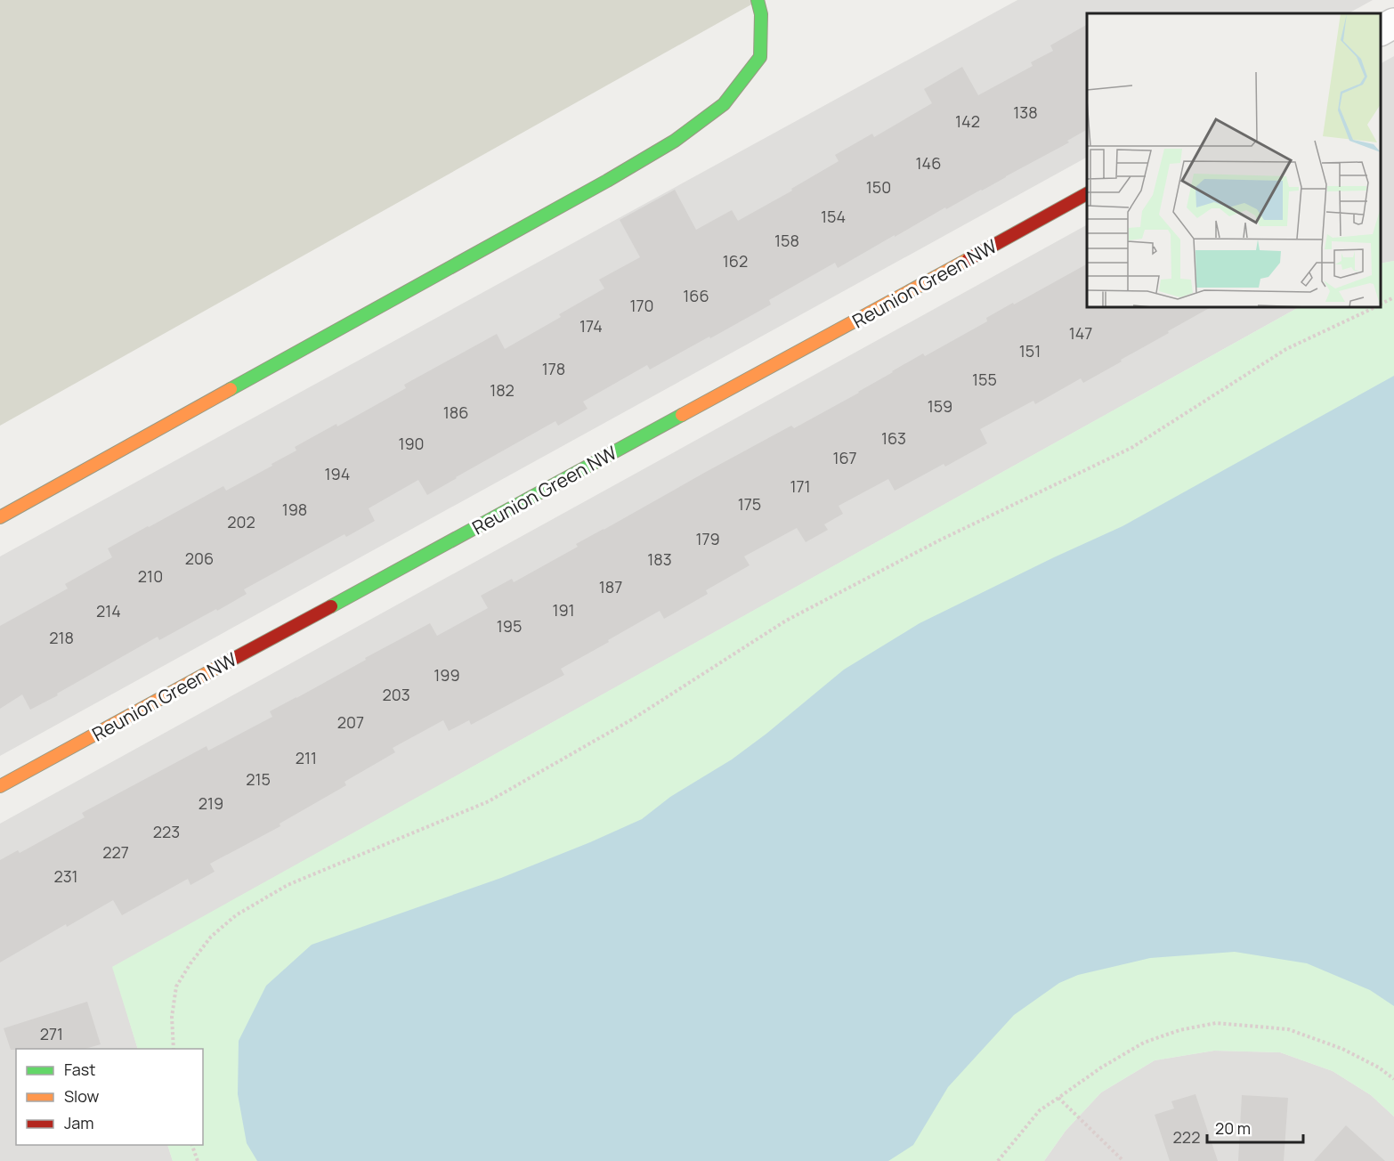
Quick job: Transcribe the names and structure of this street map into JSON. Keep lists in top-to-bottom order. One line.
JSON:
{"streets":{"street":["Reunion Green NW"]},"house_numbers":["138","142","146","150","154","158","162","166","170","174","147","151","178","155","182","159","186","163","190","167","194","171","175","198","202","179","206","183","210","187","191","214","195","218","199","203","207","211","215","219","223","227","231","271","222"],"legend":["Fast","Slow","Jam"],"scale_bar":"20 m"}
